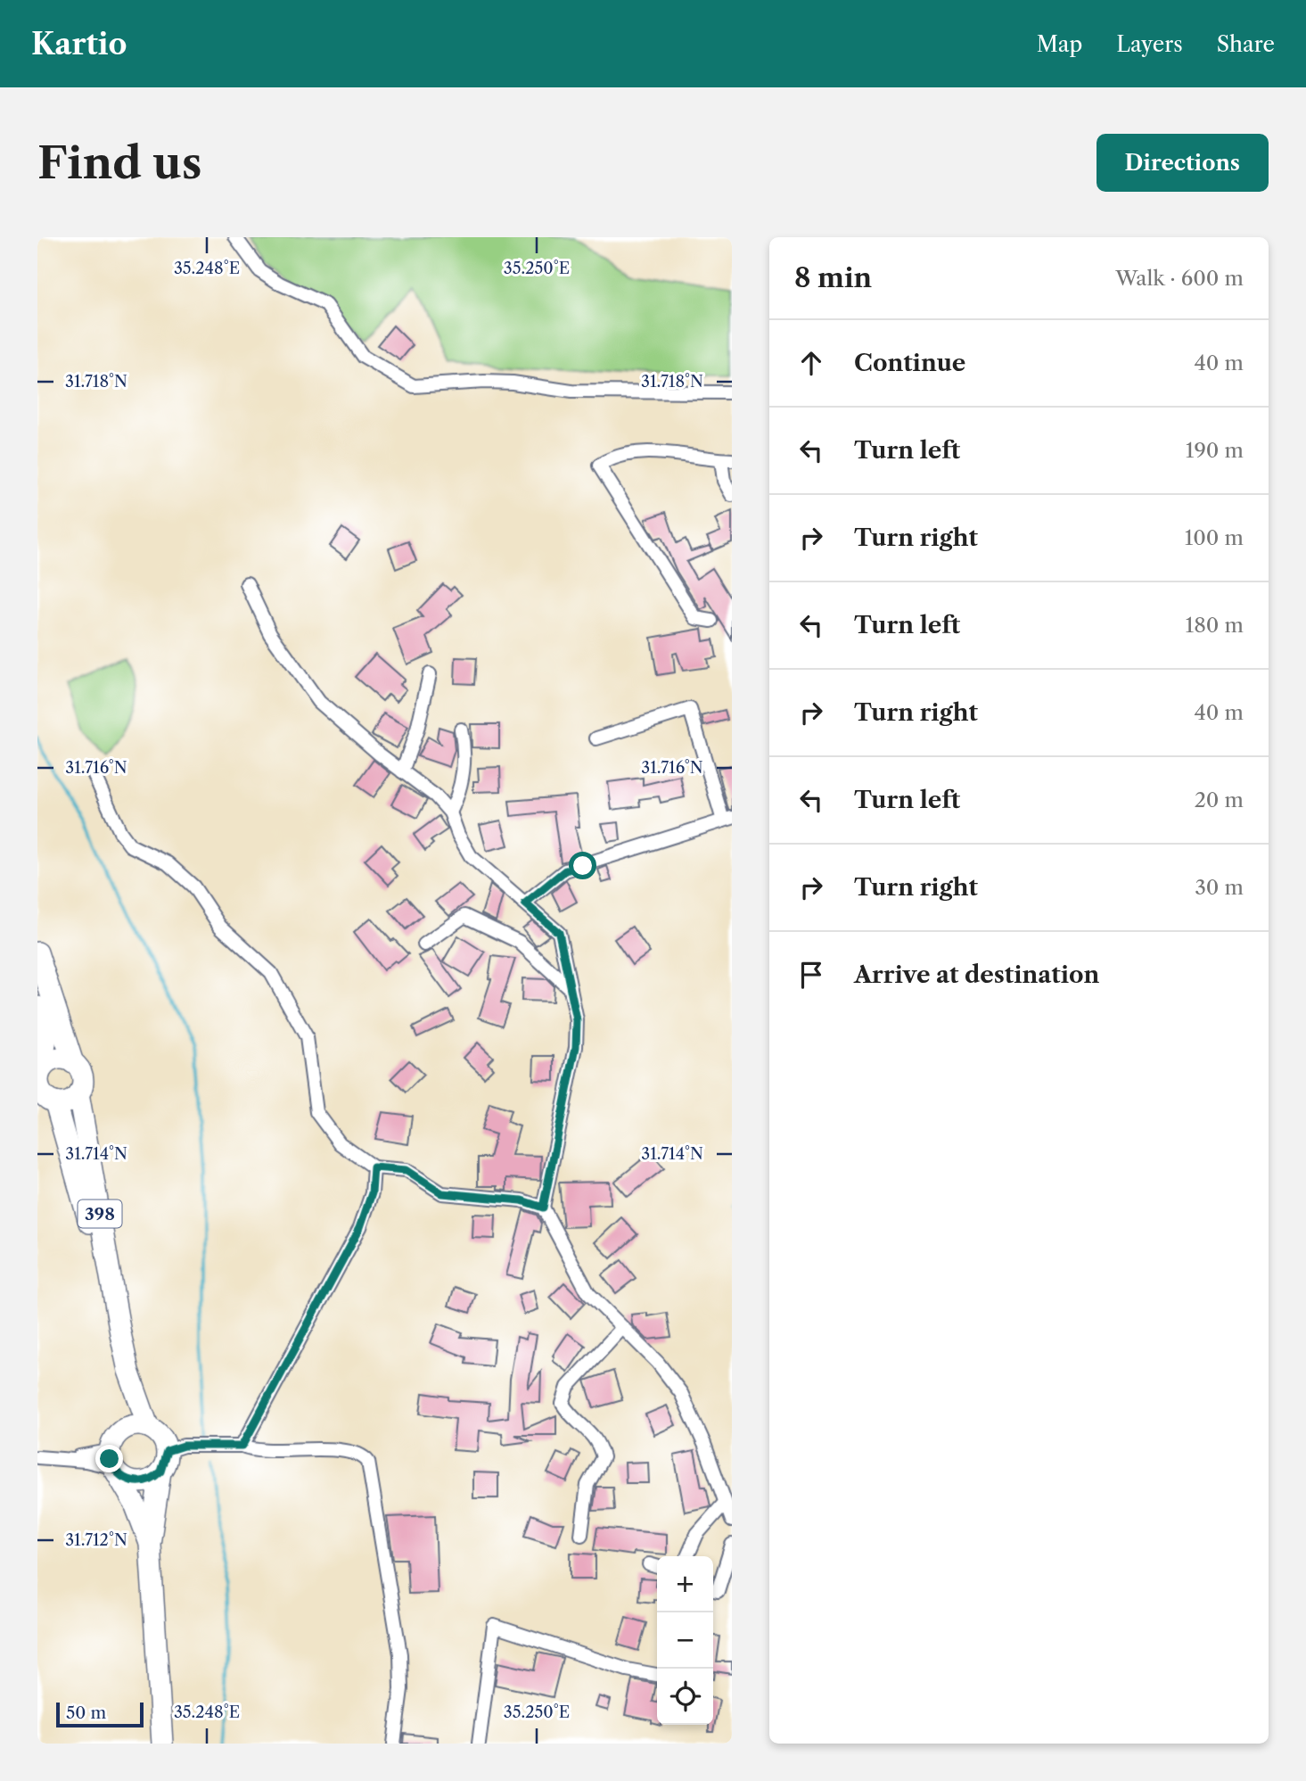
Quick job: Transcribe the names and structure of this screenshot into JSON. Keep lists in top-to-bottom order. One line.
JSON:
{"streets":{"main road":["398"]},"scale_bar":"50 m","page":{"header":"Kartio","nav":["Map","Layers","Share"],"buttons":"Directions","title":"Find us","heading":["8 min","Walk · 600 m"],"list":[["Continue","40 m"],["Turn left","190 m"],["Turn right","100 m"],["Turn left","180 m"],["Turn right","40 m"],["Turn left","20 m"],["Turn right","30 m"],"Arrive at destination"],"map_buttons":["+","−"],"scale":"50 m"},"coordinates":["35.248°E","35.250°E","31.718°N","31.716°N","31.714°N","31.712°N"]}
